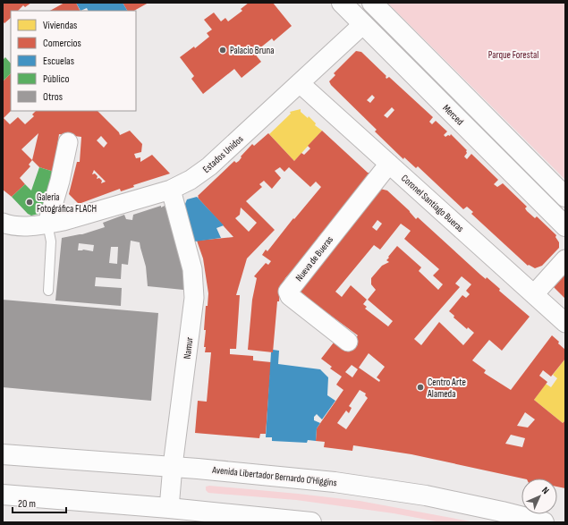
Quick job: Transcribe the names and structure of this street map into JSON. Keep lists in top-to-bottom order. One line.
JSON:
{"streets":{"main road":["Merced","Avenida Libertador Bernardo O'Higgins"],"street":["Estados Unidos","Coronel Santiago Bueras","Nueva de Bueras","Namur"]},"crossings":[["Merced","Estados Unidos"],["Estados Unidos","Coronel Santiago Bueras"],["Estados Unidos","Namur"],["Coronel Santiago Bueras","Nueva de Bueras"],["Namur","Avenida Libertador Bernardo O'Higgins"]],"parks":["Parque Forestal"],"places":["Palacio Bruna","Galeria Fotográfica FLACH","Centro Arte Alameda"],"legend":["Viviendas","Comercios","Escuelas","Público","Otros"],"scale_bar":"20 m","north":"top right"}
